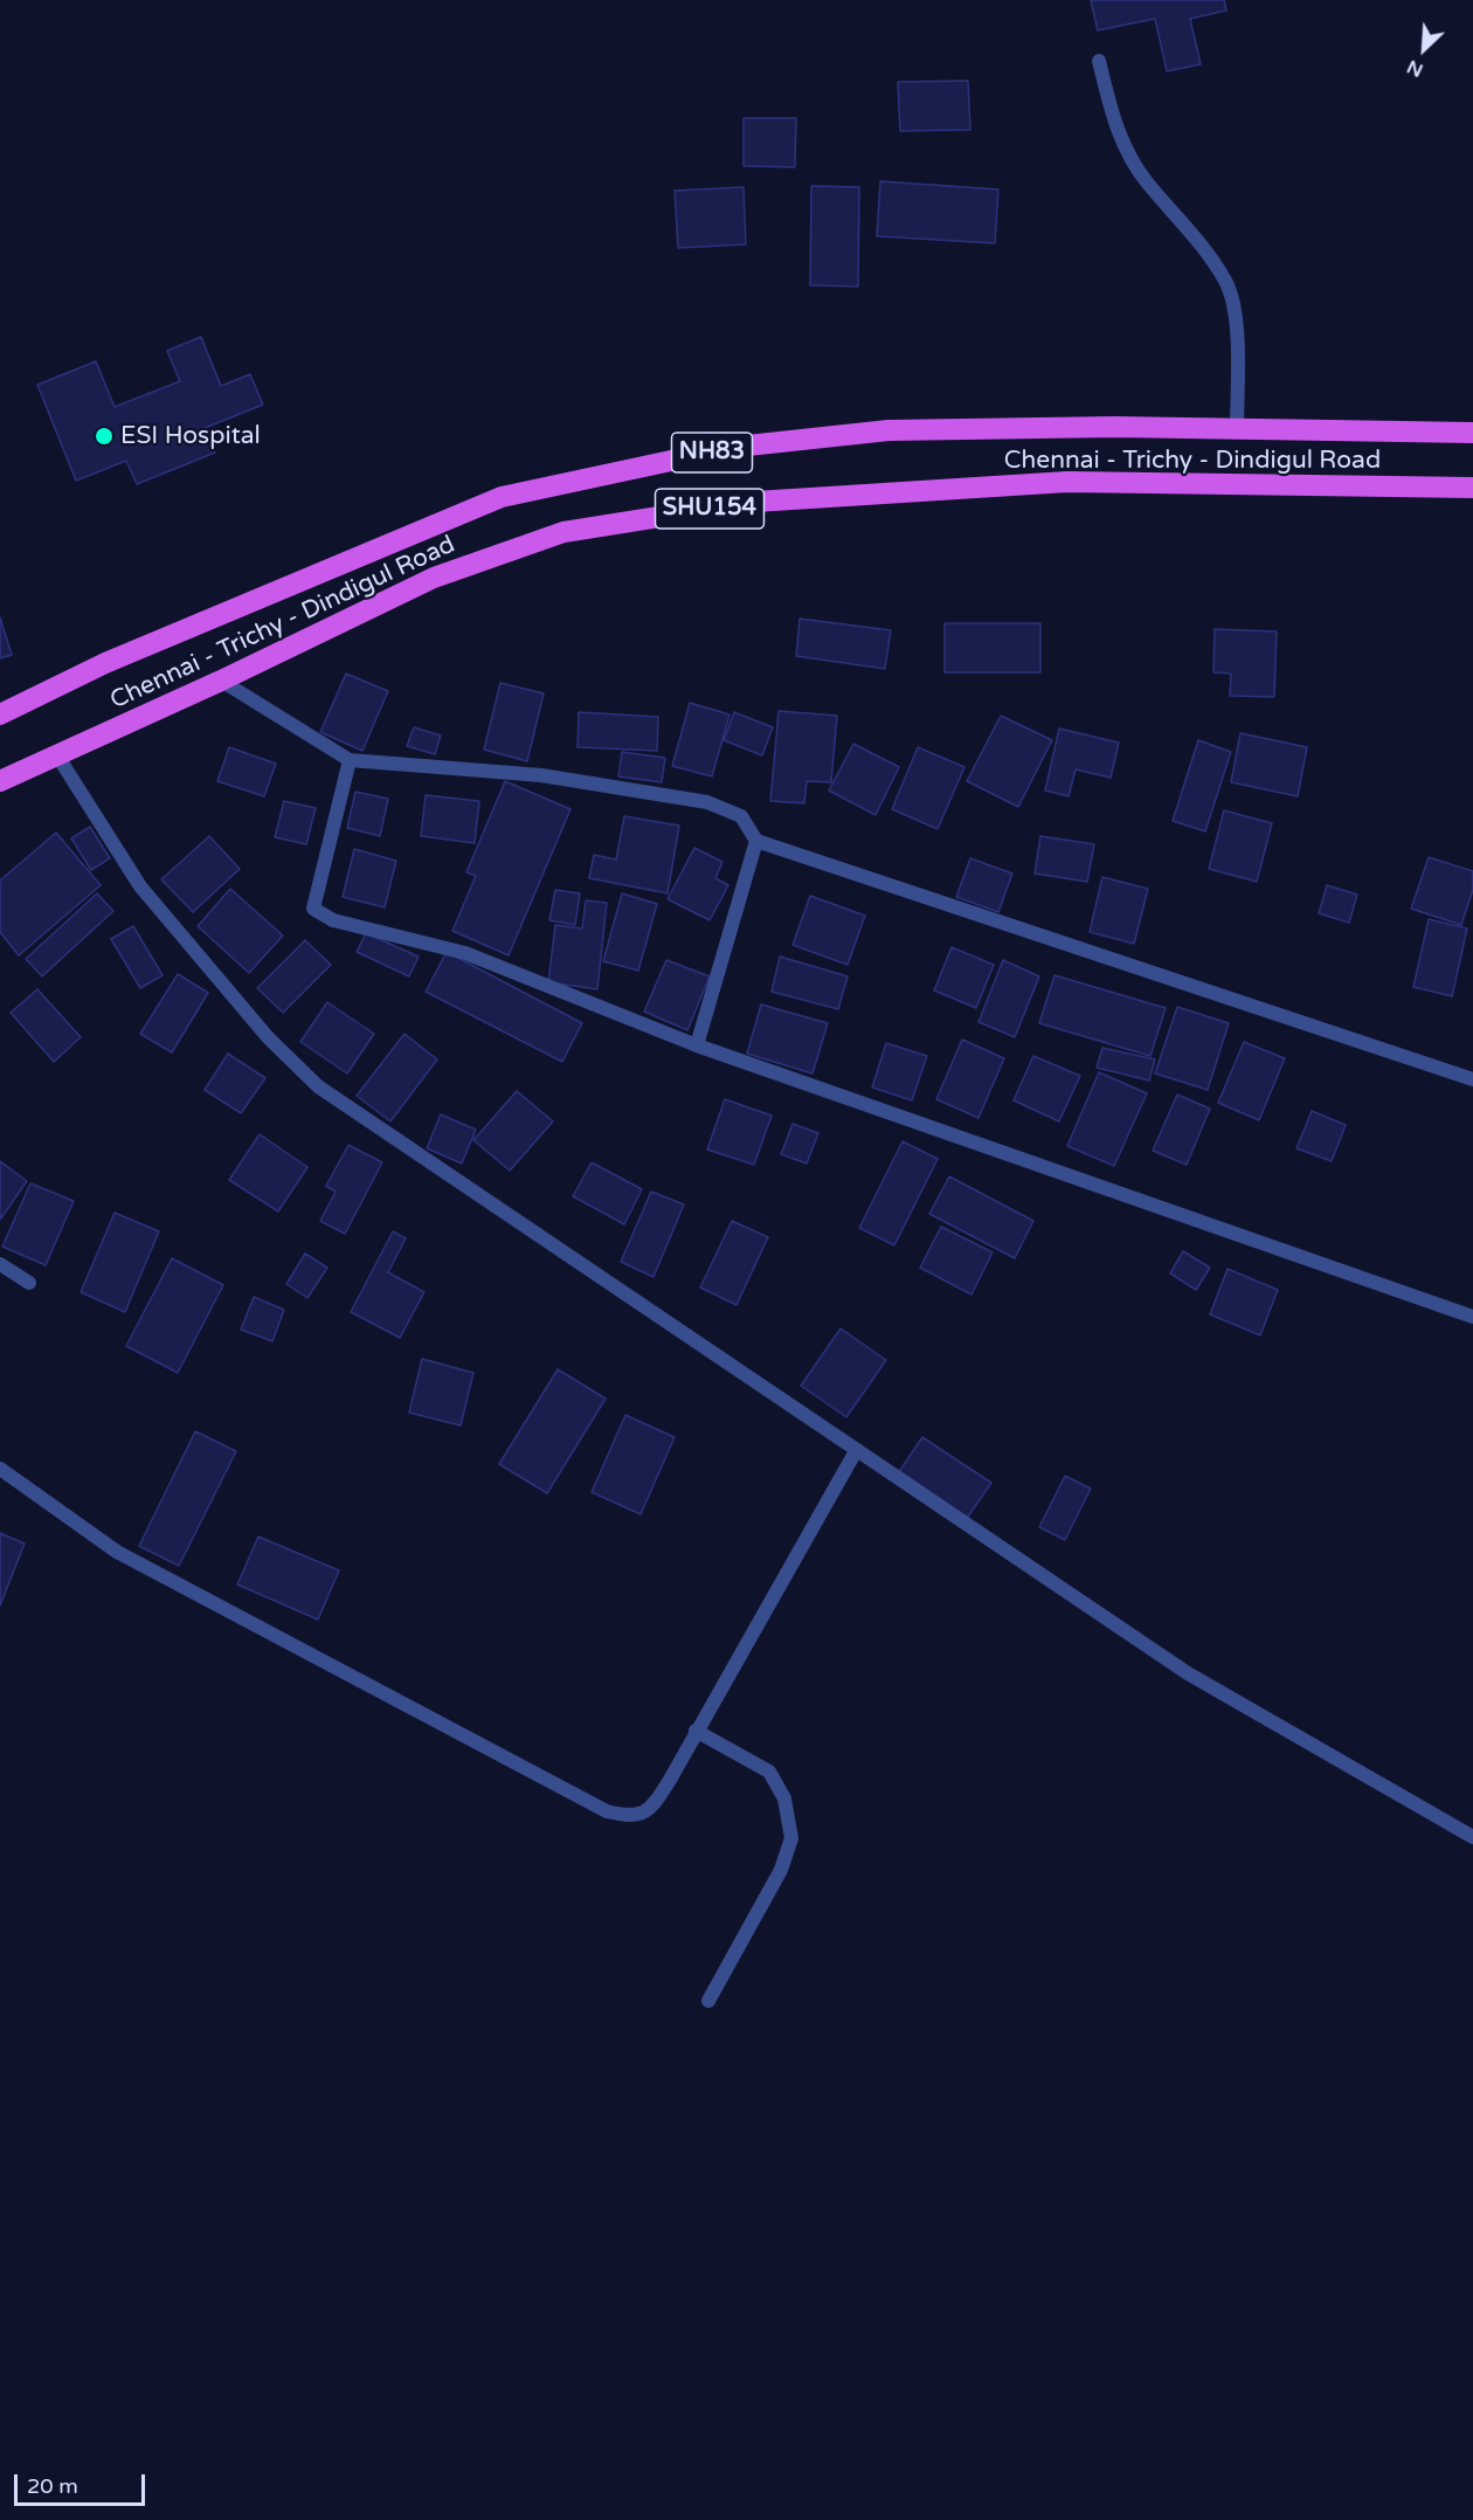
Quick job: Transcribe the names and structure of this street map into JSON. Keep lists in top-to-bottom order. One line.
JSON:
{"streets":{"highway":["NH83","Chennai - Trichy - Dindigul Road","SHU154"]},"places":["ESI Hospital"],"scale_bar":"20 m","north":"bottom left"}
